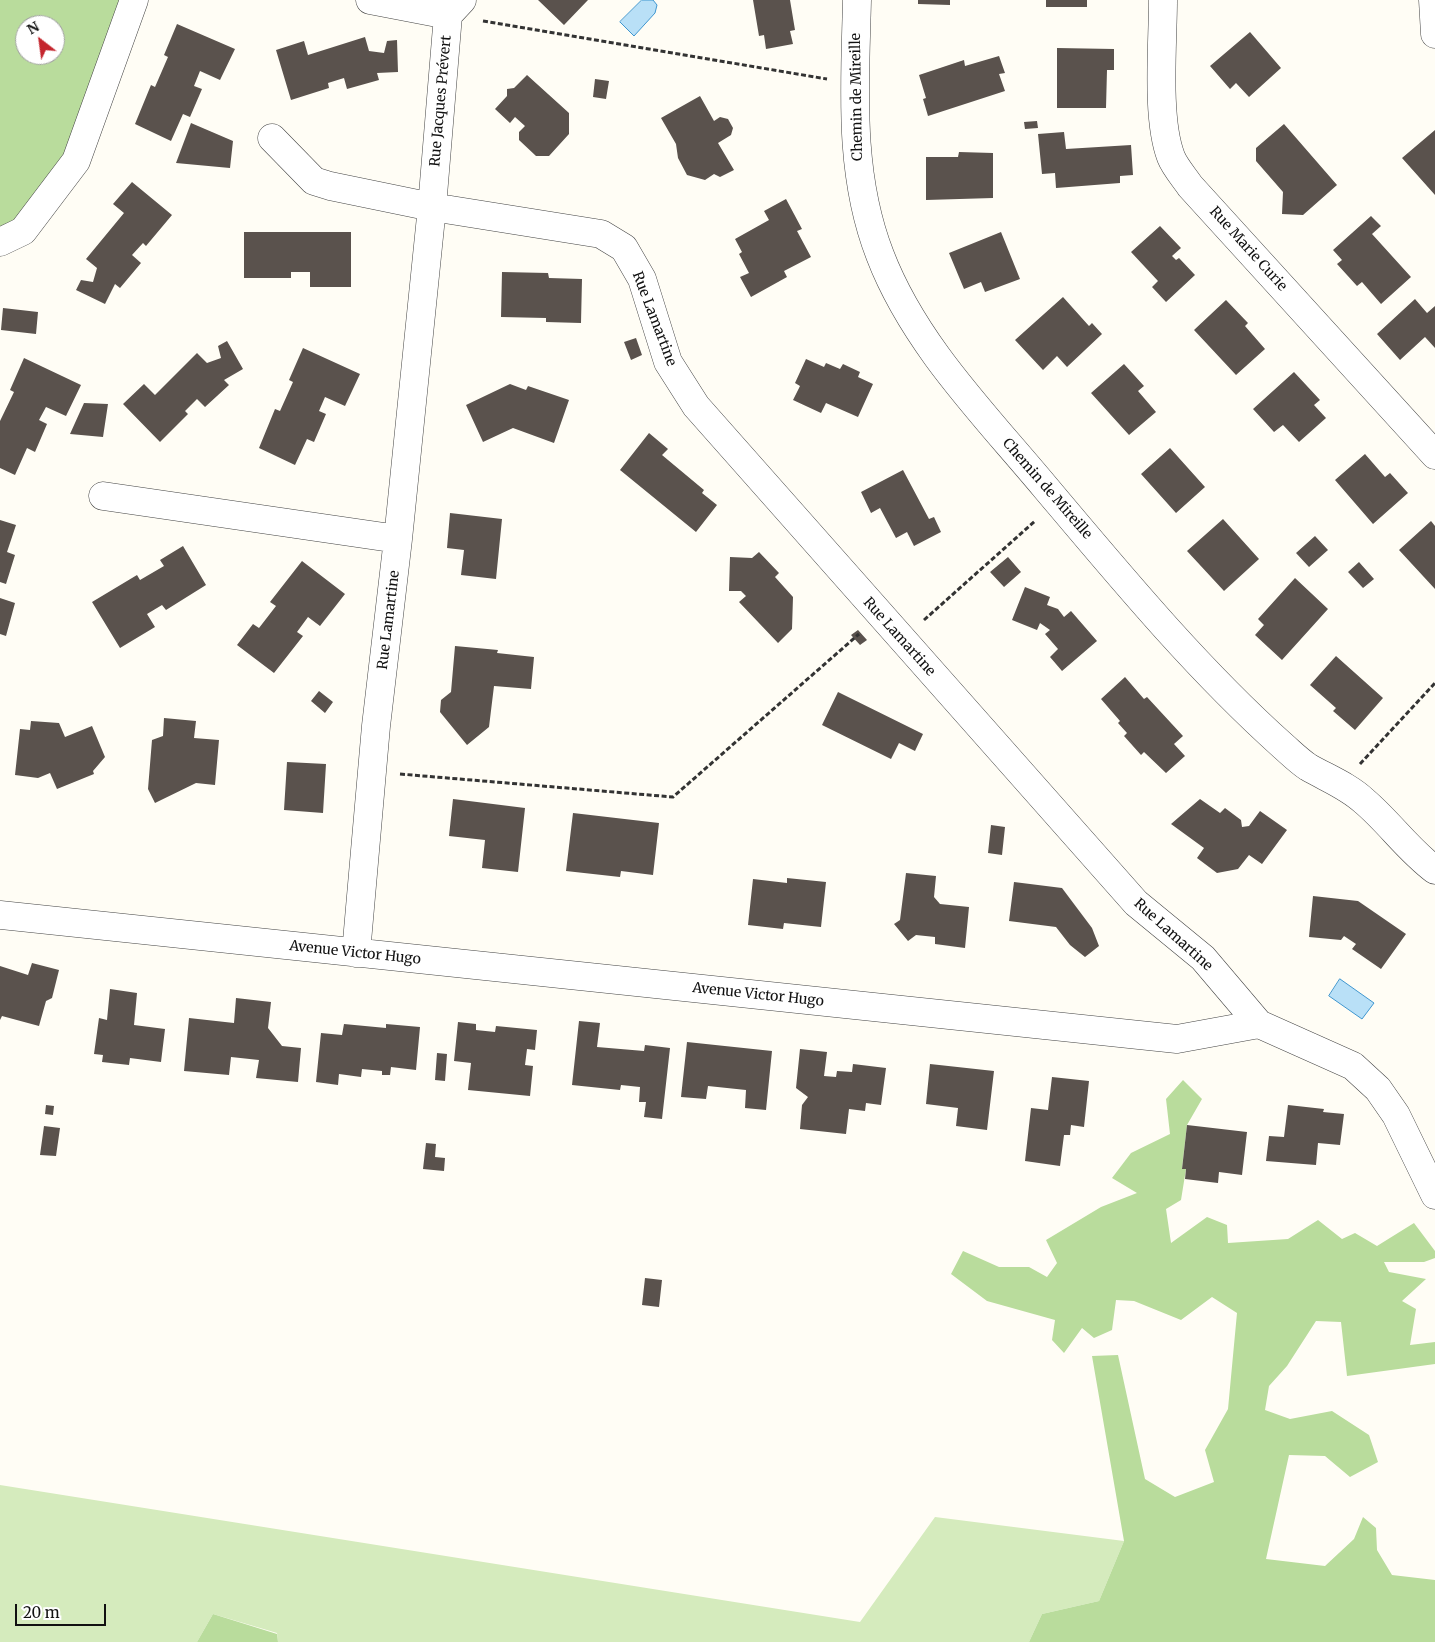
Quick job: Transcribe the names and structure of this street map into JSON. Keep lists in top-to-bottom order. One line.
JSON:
{"streets":{"street":["Chemin de Mireille","Rue Jacques Prévert","Rue Marie Curie","Rue Lamartine","Avenue Victor Hugo"]},"crossings":[["Rue Jacques Prévert","Rue Lamartine"],["Rue Lamartine","Avenue Victor Hugo"]],"scale_bar":"20 m","north":"top left"}
